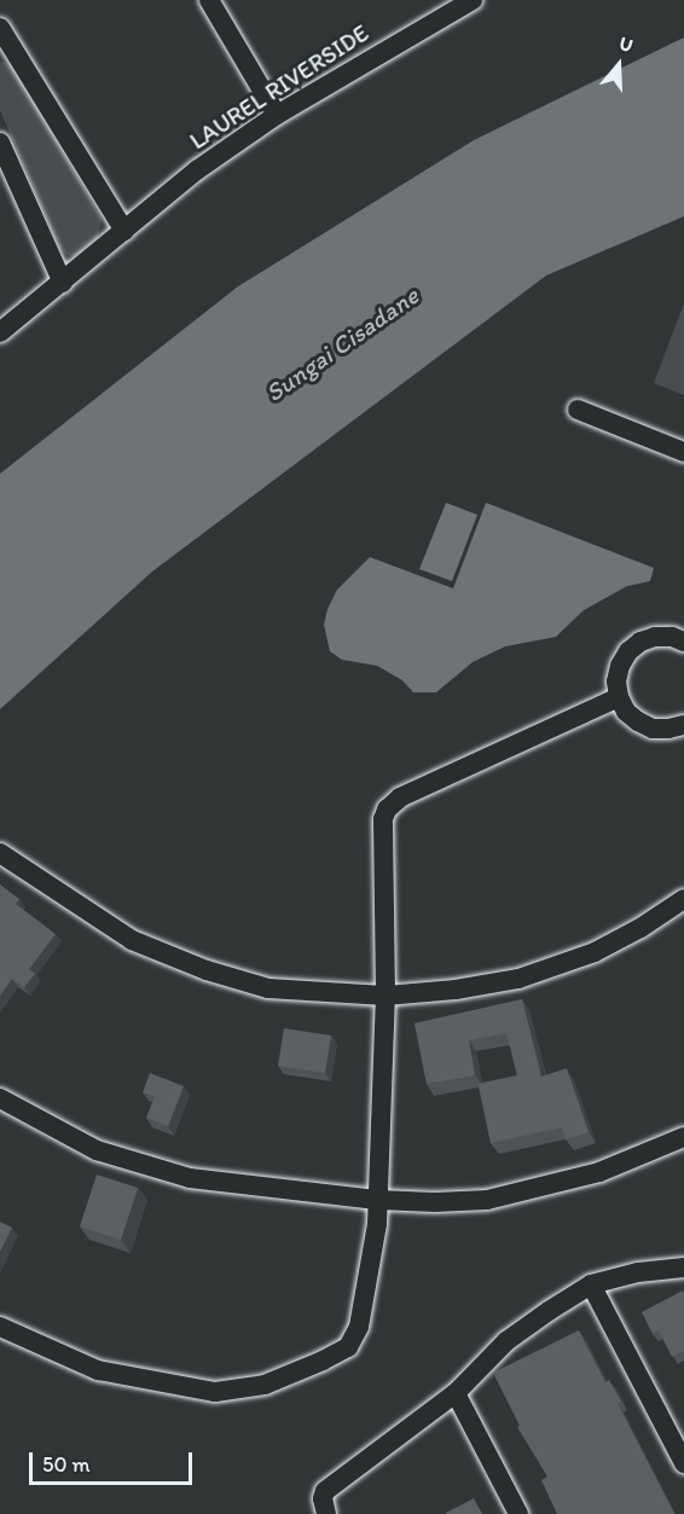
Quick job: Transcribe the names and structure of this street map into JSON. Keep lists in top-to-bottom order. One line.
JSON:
{"streets":{"street":["LAUREL RIVERSIDE"]},"water":["Sungai Cisadane"],"scale_bar":"50 m","north":"top"}
